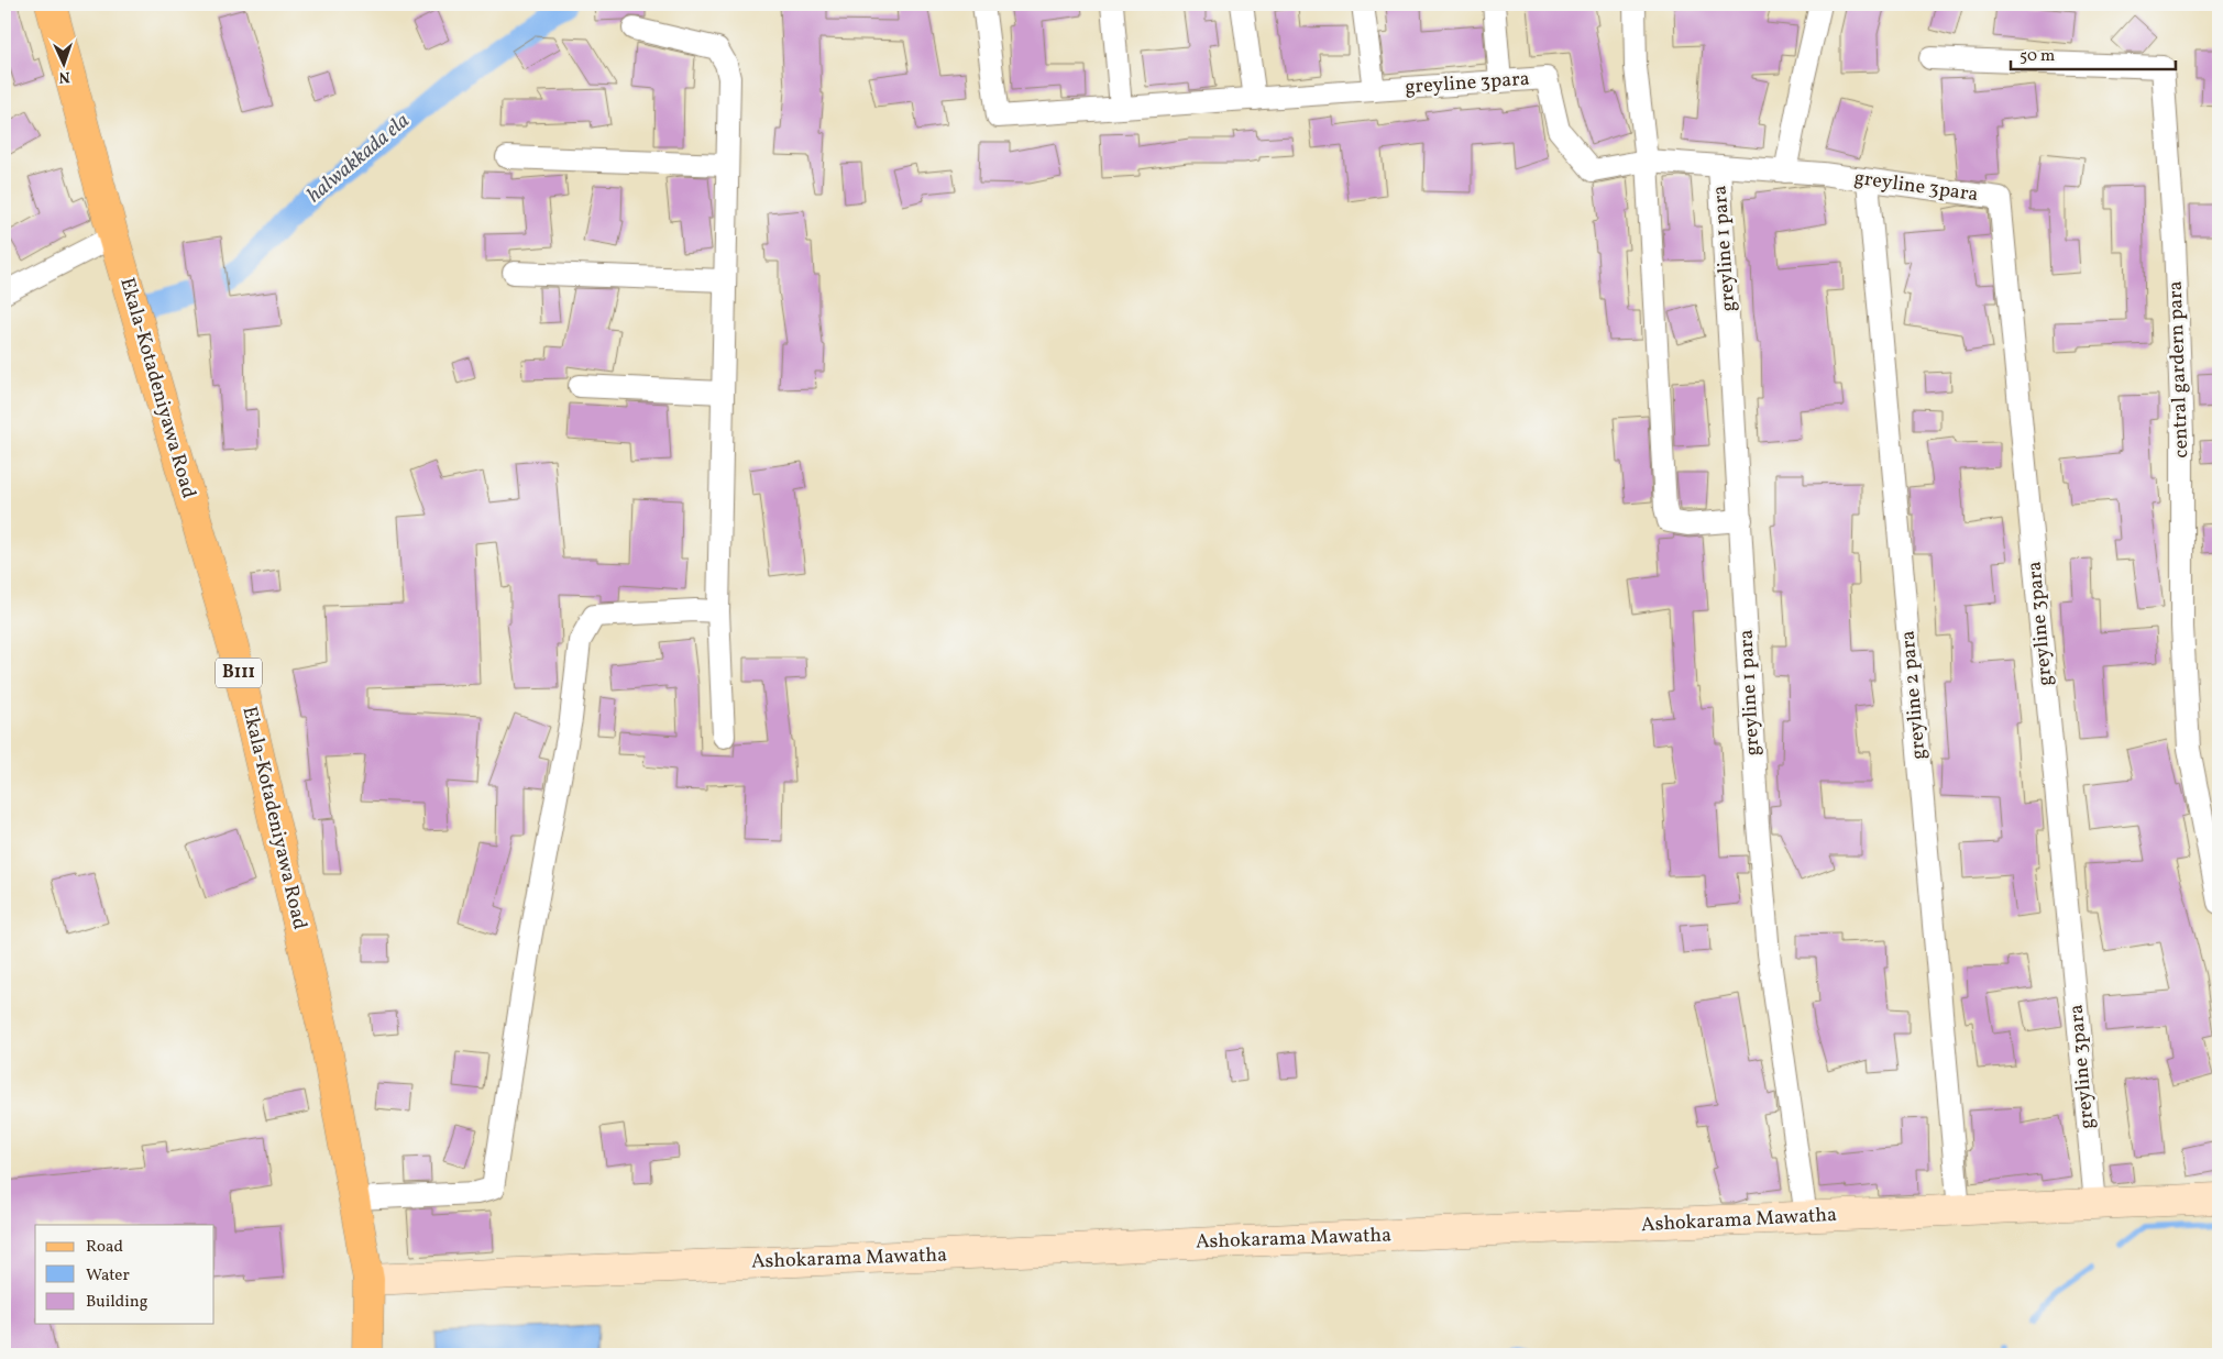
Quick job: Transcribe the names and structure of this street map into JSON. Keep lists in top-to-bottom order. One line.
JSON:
{"streets":{"main road":["Ekala-Kotadeniyawa Road","B111"],"street":["greyline 3para","greyline 1 para","central gardern para","greyline 2 para","Ashokarama Mawatha"]},"crossings":[["greyline 3para","greyline 1 para"],["greyline 3para","greyline 2 para"],["greyline 3para","Ashokarama Mawatha"],["greyline 1 para","Ashokarama Mawatha"],["Ekala-Kotadeniyawa Road","Ashokarama Mawatha"],["greyline 2 para","Ashokarama Mawatha"]],"water":["halwakkada ela"],"legend":["Road","Water","Building"],"scale_bar":"50 m","north":"bottom"}
